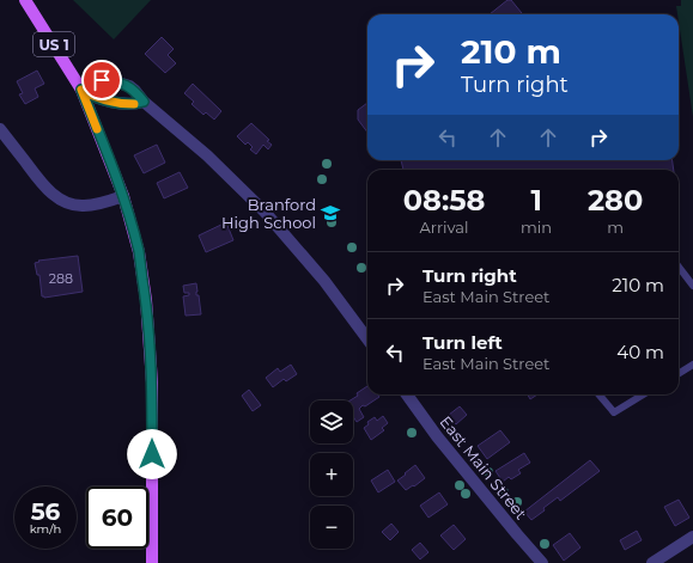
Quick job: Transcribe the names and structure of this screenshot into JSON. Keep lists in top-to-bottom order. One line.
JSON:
{"streets":{"main road":["US 1"],"street":["East Main Street"]},"places":{"school or university":["Branford High School"]},"house_numbers":["288"],"page":{"turn":["210 m","Turn right"],"eta":["08:58","Arrival","1","min","280","m"],"list":[{"name":"Turn right","note":"East Main Street","value":"210 m"},{"name":"Turn left","note":"East Main Street","value":"40 m"}],"map_buttons":["+","−"],"speed":"56 km/h","limit":"60"}}
